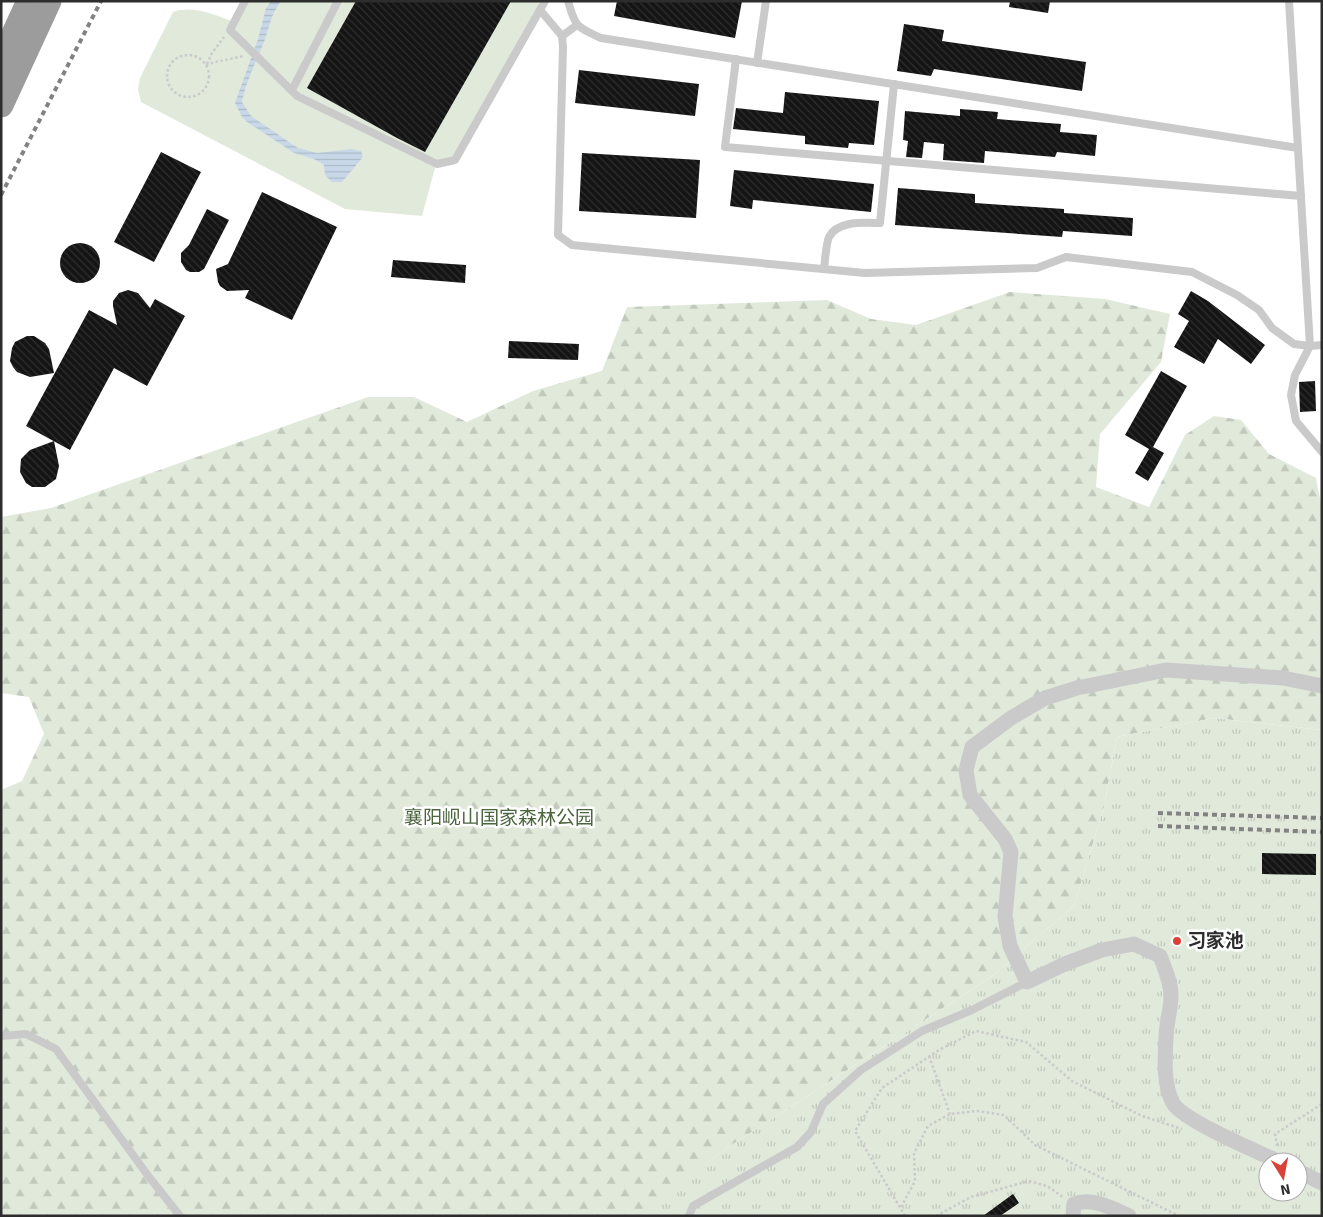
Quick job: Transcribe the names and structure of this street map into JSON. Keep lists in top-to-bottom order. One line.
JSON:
{"parks":["襄阳岘山国家森林公园"],"places":["习家池"],"north":"bottom"}
